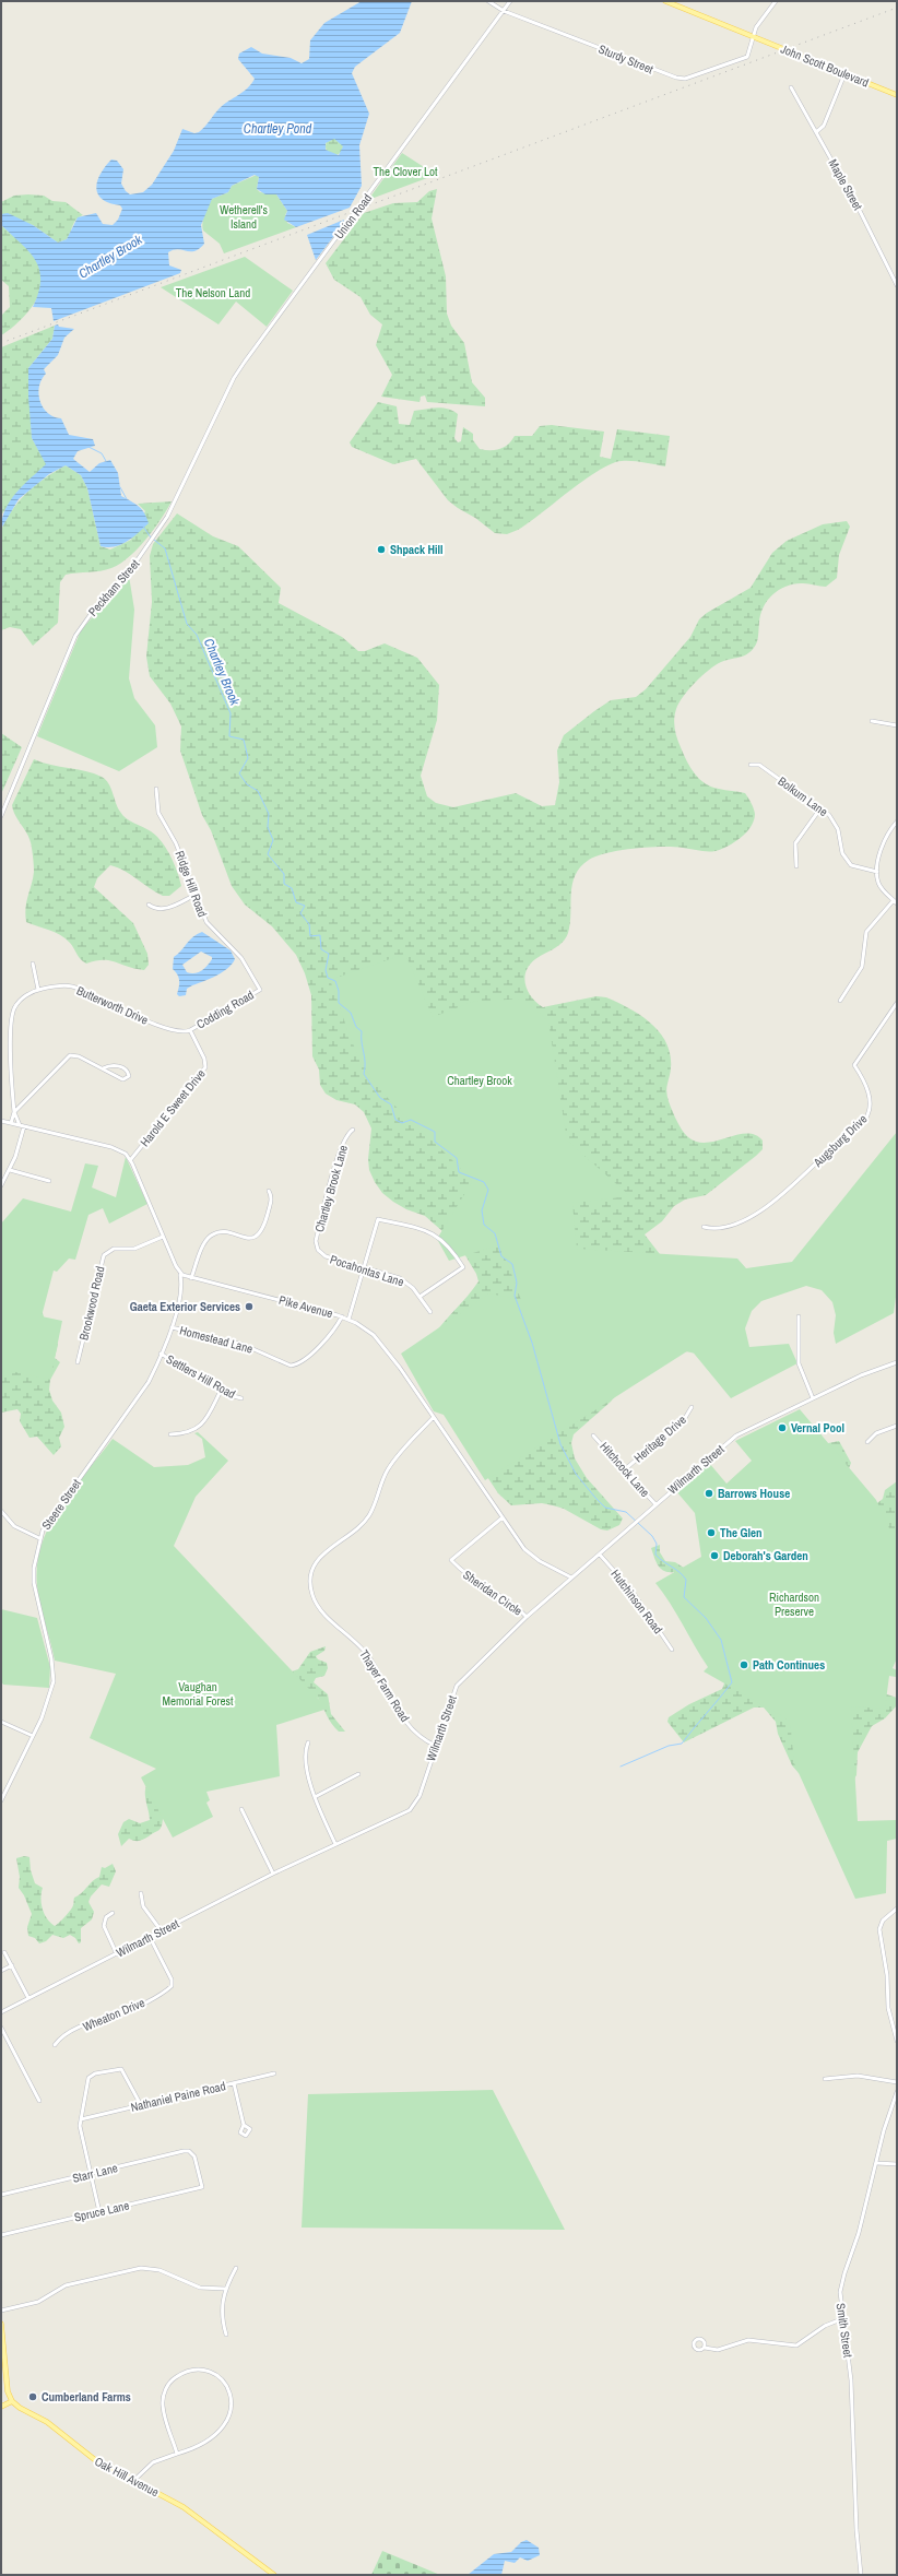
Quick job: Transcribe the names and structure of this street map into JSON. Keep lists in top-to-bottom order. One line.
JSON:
{"streets":{"main road":["John Scott Boulevard","Oak Hill Avenue"],"street":["Sturdy Street","Maple Street","Union Road","Peckham Street","Bolkum Lane","Ridge Hill Road","Butterworth Drive","Codding Road","Harold E Sweet Drive","Augsburg Drive","Chartley Brook Lane","Pocahontas Lane","Brookwood Road","Pike Avenue","Homestead Lane","Settlers Hill Road","Heritage Drive","Hitchcock Lane","Wilmarth Street","Steere Street","Sheridan Circle","Hutchinson Road","Thayer Farm Road","Wheaton Drive","Nathaniel Paine Road","Starr Lane","Spruce Lane","Smith Street"]},"crossings":[["Sturdy Street","John Scott Boulevard"],["Sturdy Street","Union Road"],["Union Road","Peckham Street"],["Ridge Hill Road","Codding Road"],["Butterworth Drive","Codding Road"],["Butterworth Drive","Harold E Sweet Drive"],["Codding Road","Harold E Sweet Drive"],["Chartley Brook Lane","Pocahontas Lane"],["Pike Avenue","Homestead Lane"],["Pike Avenue","Wilmarth Street"],["Pike Avenue","Steere Street"],["Pike Avenue","Sheridan Circle"],["Pike Avenue","Thayer Farm Road"],["Homestead Lane","Steere Street"],["Settlers Hill Road","Steere Street"],["Heritage Drive","Hitchcock Lane"],["Hitchcock Lane","Wilmarth Street"],["Wilmarth Street","Sheridan Circle"],["Wilmarth Street","Hutchinson Road"],["Wilmarth Street","Thayer Farm Road"],["Wilmarth Street","Wheaton Drive"],["Starr Lane","Spruce Lane"]],"water":["Chartley Pond","Chartley Brook"],"parks":["The Clover Lot","Wetherell's Island","The Nelson Land","Chartley Brook","Richardson Preserve","Vaughan Memorial Forest"],"places":["Shpack Hill","Gaeta Exterior Services","Vernal Pool","Barrows House","The Glen","Deborah's Garden","Path Continues","Cumberland Farms"]}
